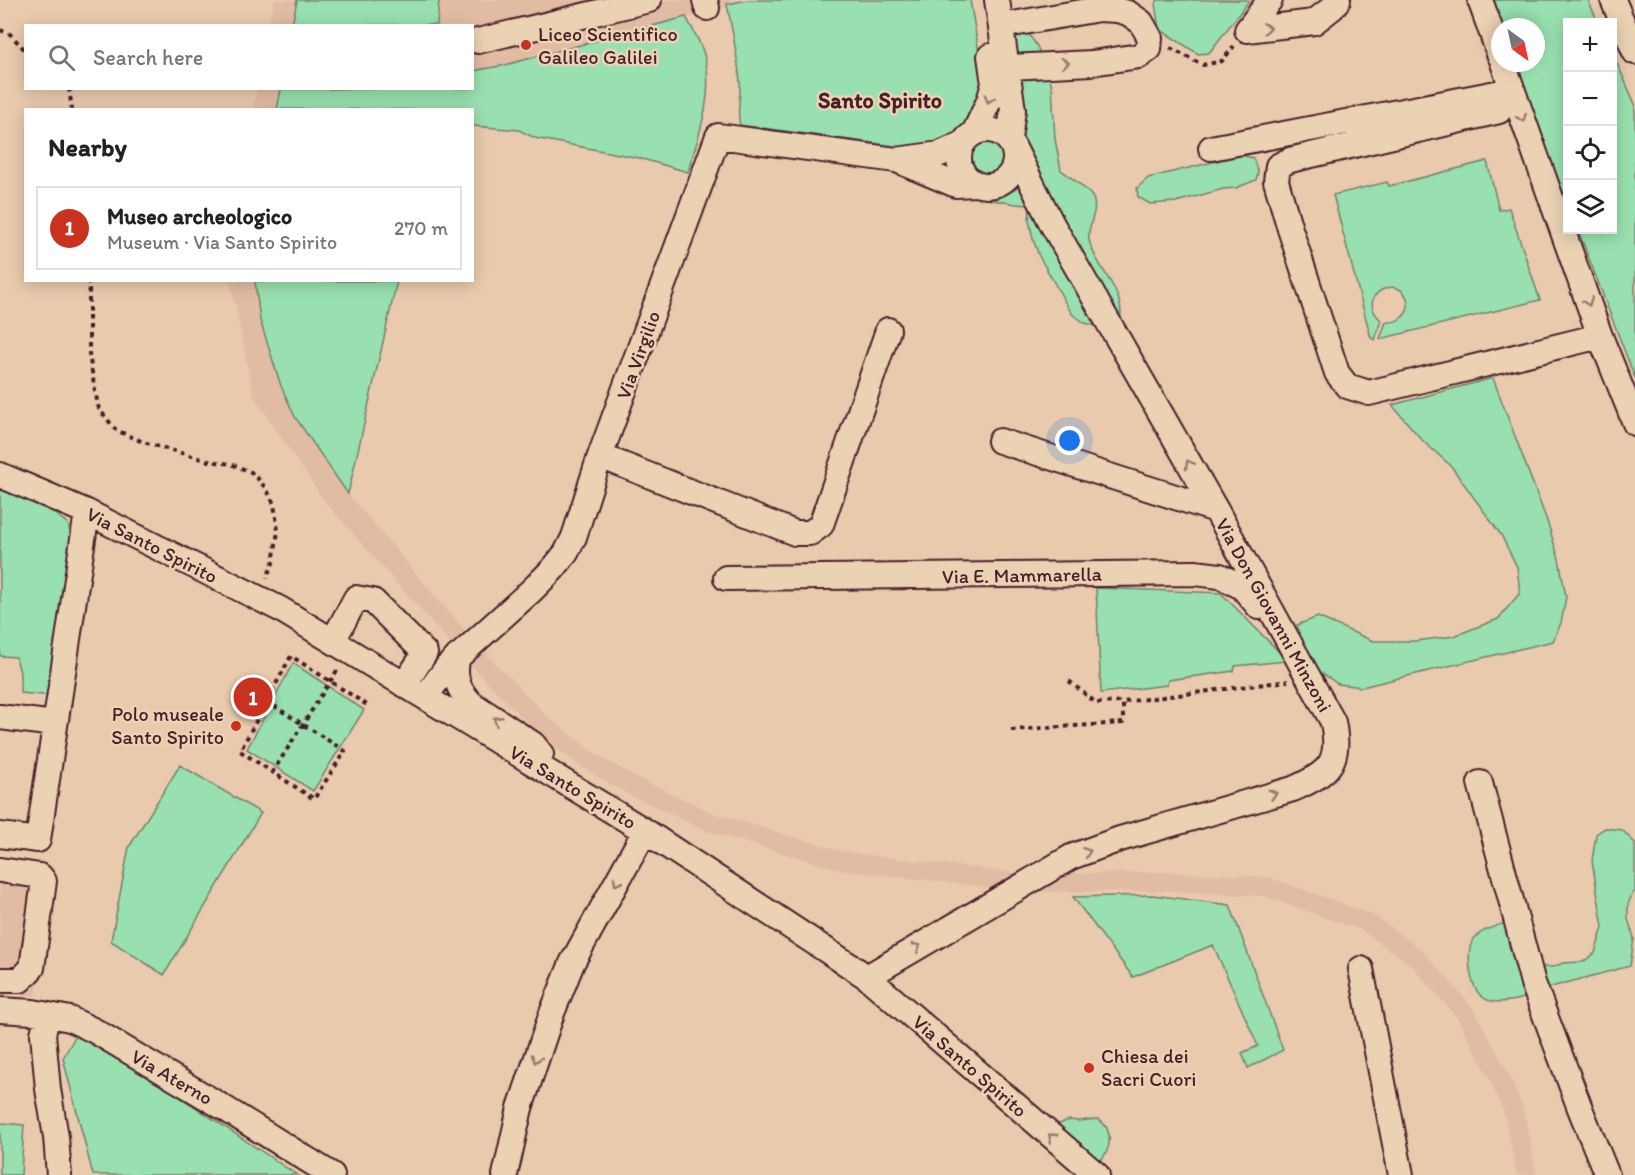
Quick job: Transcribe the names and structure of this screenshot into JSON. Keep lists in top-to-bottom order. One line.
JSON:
{"streets":{"street":["Via Virgilio","Via Santo Spirito","Via E. Mammarella","Via Don Giovanni Minzoni","Via Aterno"]},"crossings":[["Via Virgilio","Via Santo Spirito"],["Via Virgilio","Via Don Giovanni Minzoni"],["Via Santo Spirito","Via Don Giovanni Minzoni"],["Via E. Mammarella","Via Don Giovanni Minzoni"]],"districts":["Santo Spirito"],"places":["Liceo Scientifico Galileo Galilei","Polo museale Santo Spirito","Chiesa dei Sacri Cuori"],"north":"bottom right","page":{"map_buttons":["+","−"],"search":"Search here","heading":"Nearby","list":[{"mark":"1","name":"Museo archeologico","note":"Museum · Via Santo Spirito","value":"270 m"}],"pins":"1"}}
